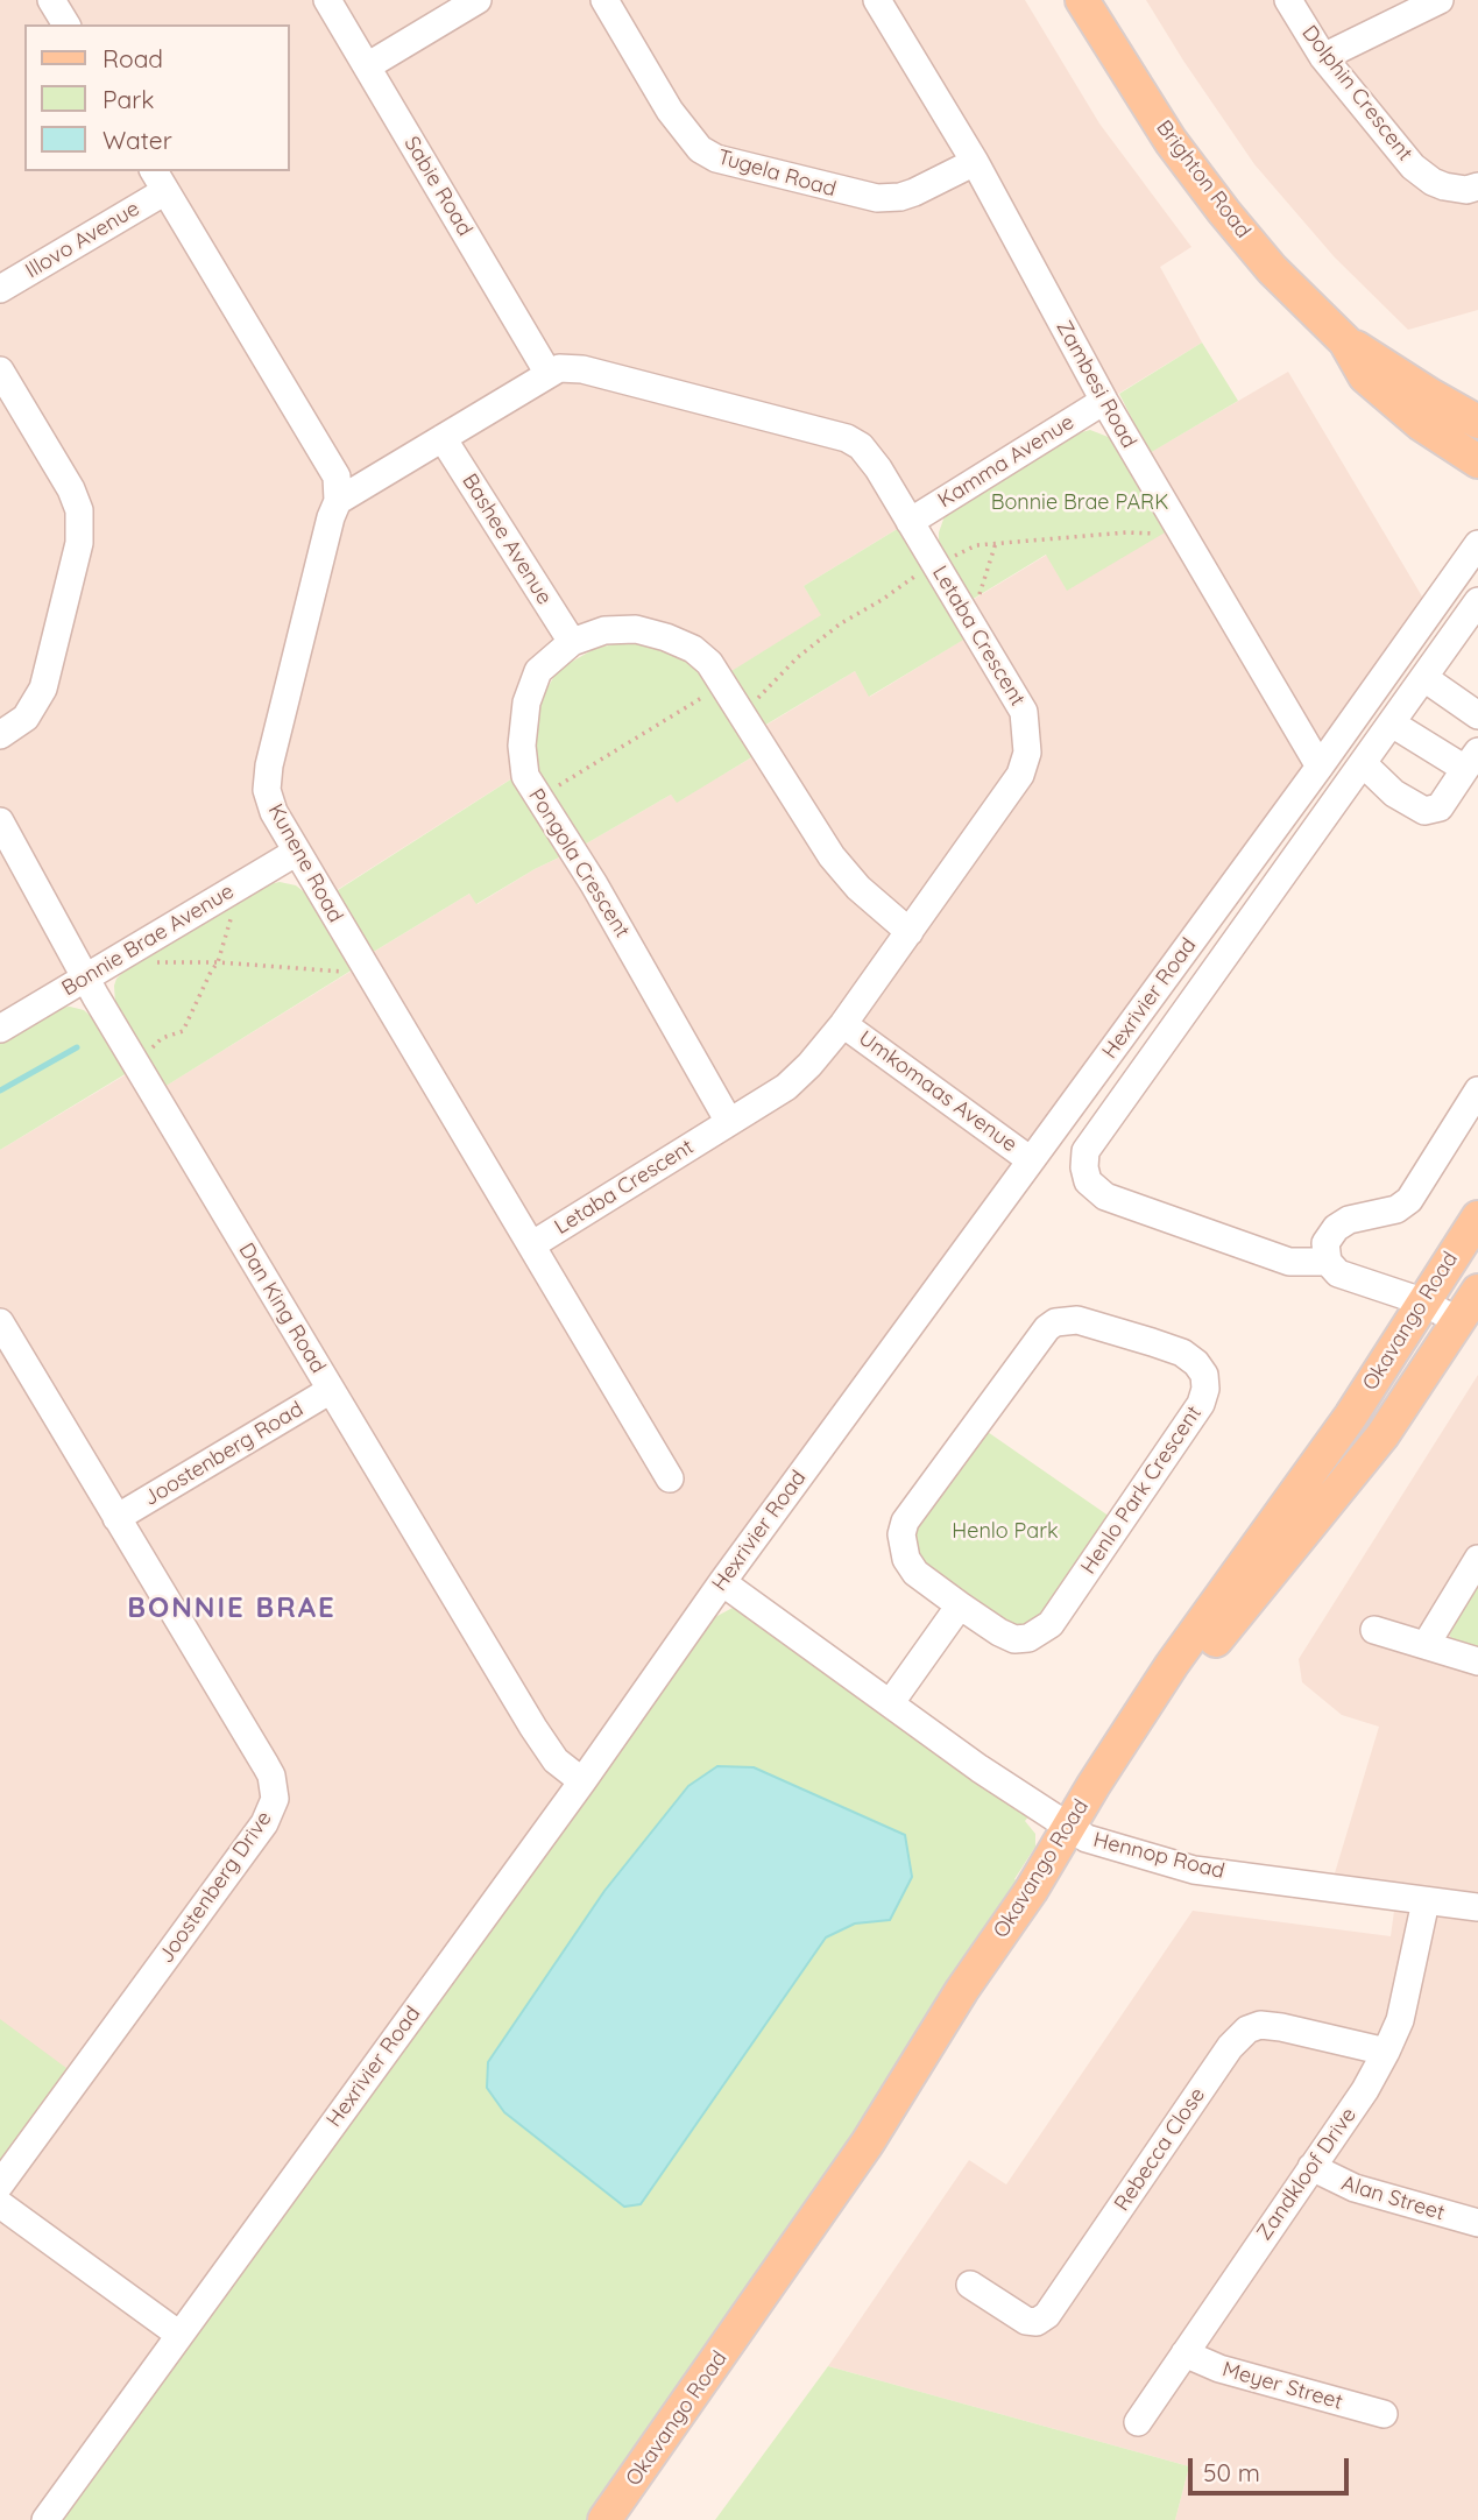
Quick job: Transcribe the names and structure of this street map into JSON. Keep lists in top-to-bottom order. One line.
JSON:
{"streets":{"main road":["Brighton Road","Okavango Road"],"street":["Dolphin Crescent","Tugela Road","Sabie Road","Illovo Avenue","Zambesi Road","Kamma Avenue","Bashee Avenue","Letaba Crescent","Kunene Road","Pongola Crescent","Bonnie Brae Avenue","Hexrivier Road","Umkomaas Avenue","Dan King Road","Joostenberg Road","Henlo Park Crescent","Hennop Road","Joostenberg Drive","Rebecca Close","Zandkloof Drive","Alan Street","Meyer Street"]},"crossings":[["Tugela Road","Zambesi Road"],["Sabie Road","Letaba Crescent"],["Zambesi Road","Kamma Avenue"],["Zambesi Road","Hexrivier Road"],["Kamma Avenue","Letaba Crescent"],["Bashee Avenue","Letaba Crescent"],["Bashee Avenue","Pongola Crescent"],["Letaba Crescent","Kunene Road"],["Letaba Crescent","Pongola Crescent"],["Letaba Crescent","Umkomaas Avenue"],["Kunene Road","Bonnie Brae Avenue"],["Bonnie Brae Avenue","Dan King Road"],["Hexrivier Road","Umkomaas Avenue"],["Hexrivier Road","Dan King Road"],["Hexrivier Road","Hennop Road"],["Dan King Road","Joostenberg Road"],["Okavango Road","Hennop Road"],["Joostenberg Road","Joostenberg Drive"],["Hennop Road","Zandkloof Drive"],["Rebecca Close","Zandkloof Drive"],["Zandkloof Drive","Alan Street"],["Zandkloof Drive","Meyer Street"]],"districts":["BONNIE BRAE"],"parks":["Bonnie Brae PARK","Henlo Park"],"legend":["Road","Park","Water"],"scale_bar":"50 m"}
